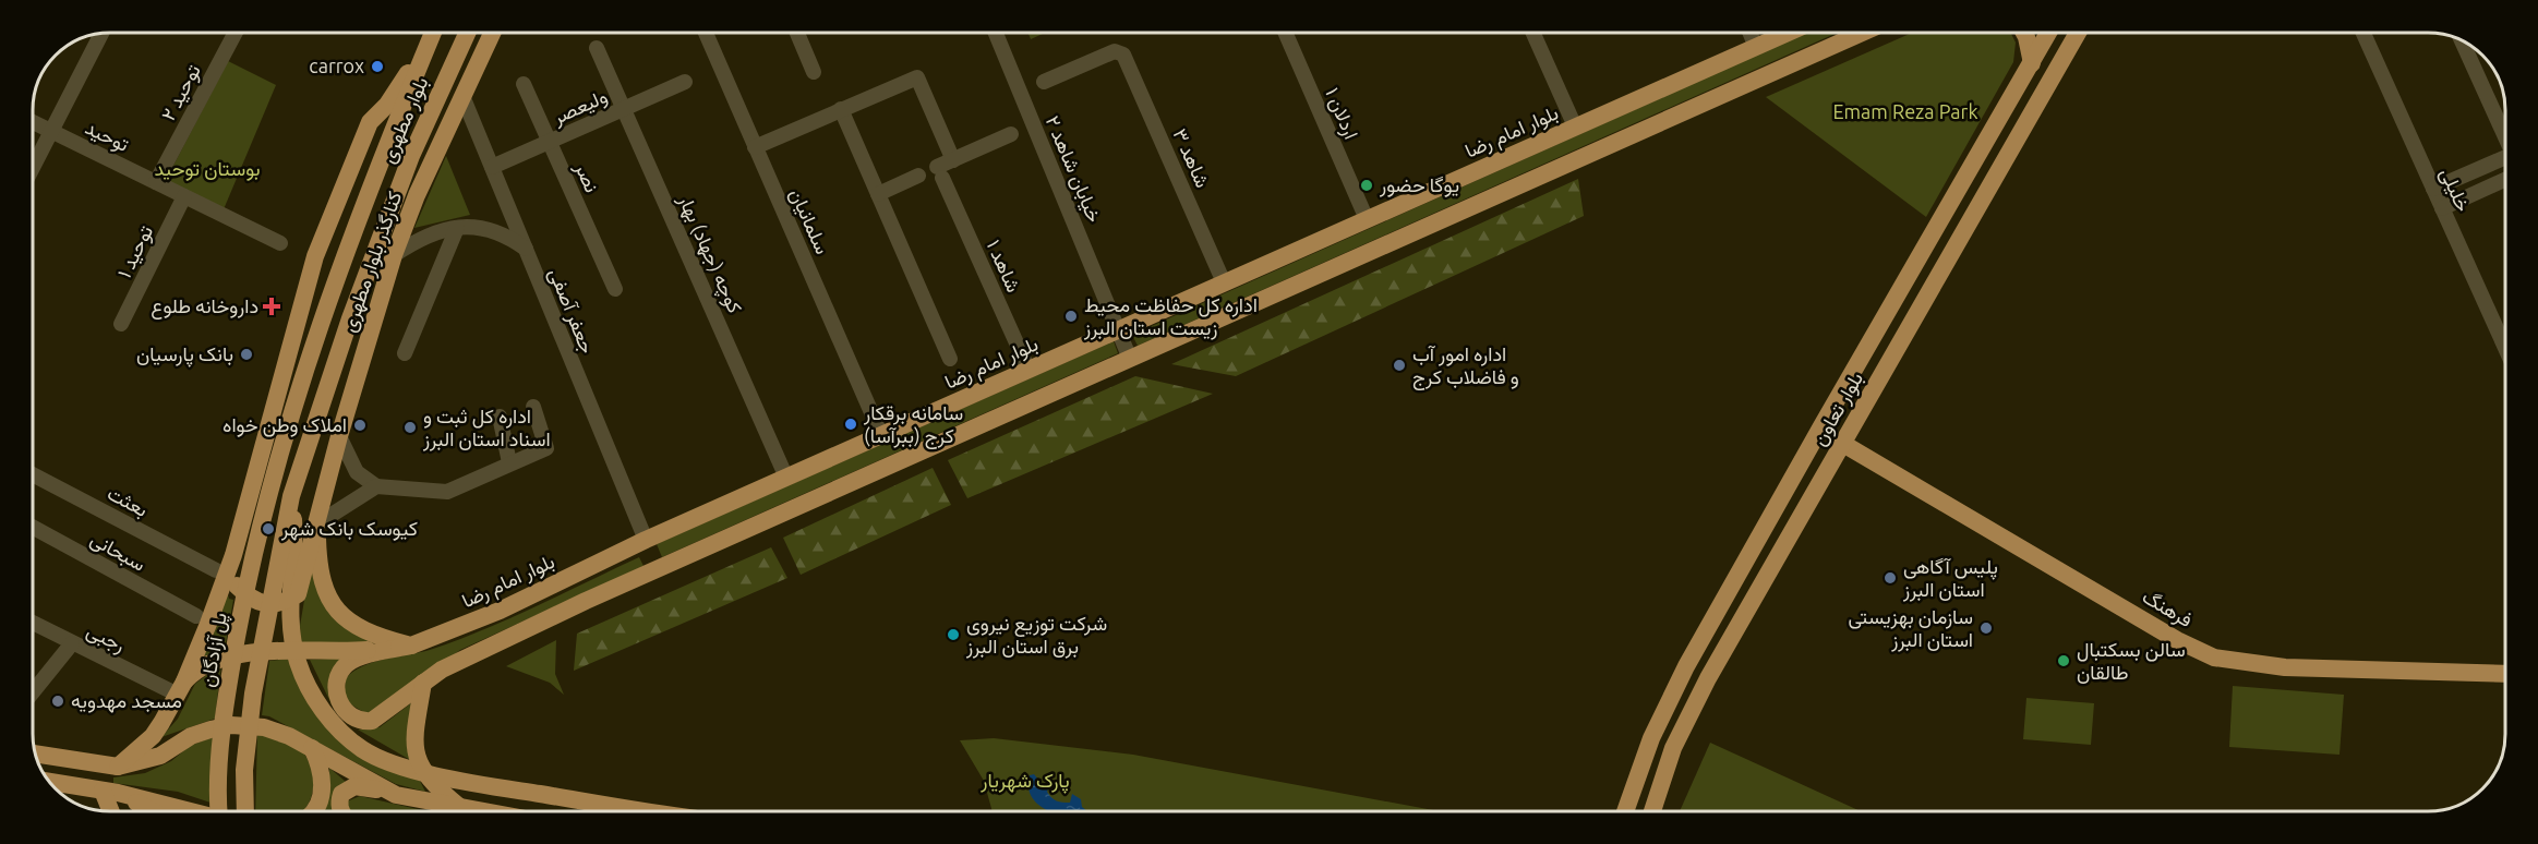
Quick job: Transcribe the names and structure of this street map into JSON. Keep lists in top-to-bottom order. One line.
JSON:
{"streets":{"main road":["بلوار مطهری","بلوار امام رضا","کنارگذر بلوار مطهری","بلوار تعاون","فرهنگ","پل آزادگان"],"street":["توحید ۲","ولیعصر","اردلان ۱","توحید","شاهد ۳","خیابان شاهد ۲","نصر","خلیلی","سلمانیان","توحید ۱","کوچه (جهاد) بهار","شاهد ۱","جعفر آصفی","بعثت","سبحانی","رجبی"]},"crossings":[["توحید ۲","توحید"],["ولیعصر","نصر"],["ولیعصر","کوچه (جهاد) بهار"],["ولیعصر","جعفر آصفی"],["اردلان ۱","بلوار امام رضا"],["بلوار مطهری","پل آزادگان"],["بلوار امام رضا","شاهد ۳"],["بلوار امام رضا","خیابان شاهد ۲"],["بلوار امام رضا","سلمانیان"],["بلوار امام رضا","کوچه (جهاد) بهار"],["بلوار امام رضا","شاهد ۱"],["بلوار امام رضا","جعفر آصفی"],["بلوار امام رضا","رجبی"],["توحید","توحید ۱"],["کنارگذر بلوار مطهری","جعفر آصفی"],["بلوار تعاون","فرهنگ"]],"parks":["Emam Reza Park","بوستان توحید","پارک شهریار"],"places":{"other":["carrox","یوگا حضور","اداره کل حفاظت محیط زیست استان البرز","بانک پارسیان","اداره امور آب و فاضلاب کرج","سامانه برقکار کرج (ببرآسا)","املاک وطن خواه","اداره کل ثبت و اسناد استان البرز","کیوسک بانک شهر","پلیس آگاهی استان البرز","سازمان بهزیستی استان البرز","شرکت توزیع نیروی برق استان البرز","سالن بسکتبال طالقان","مسجد مهدویه"],"health":["داروخانه طلوع"]}}
